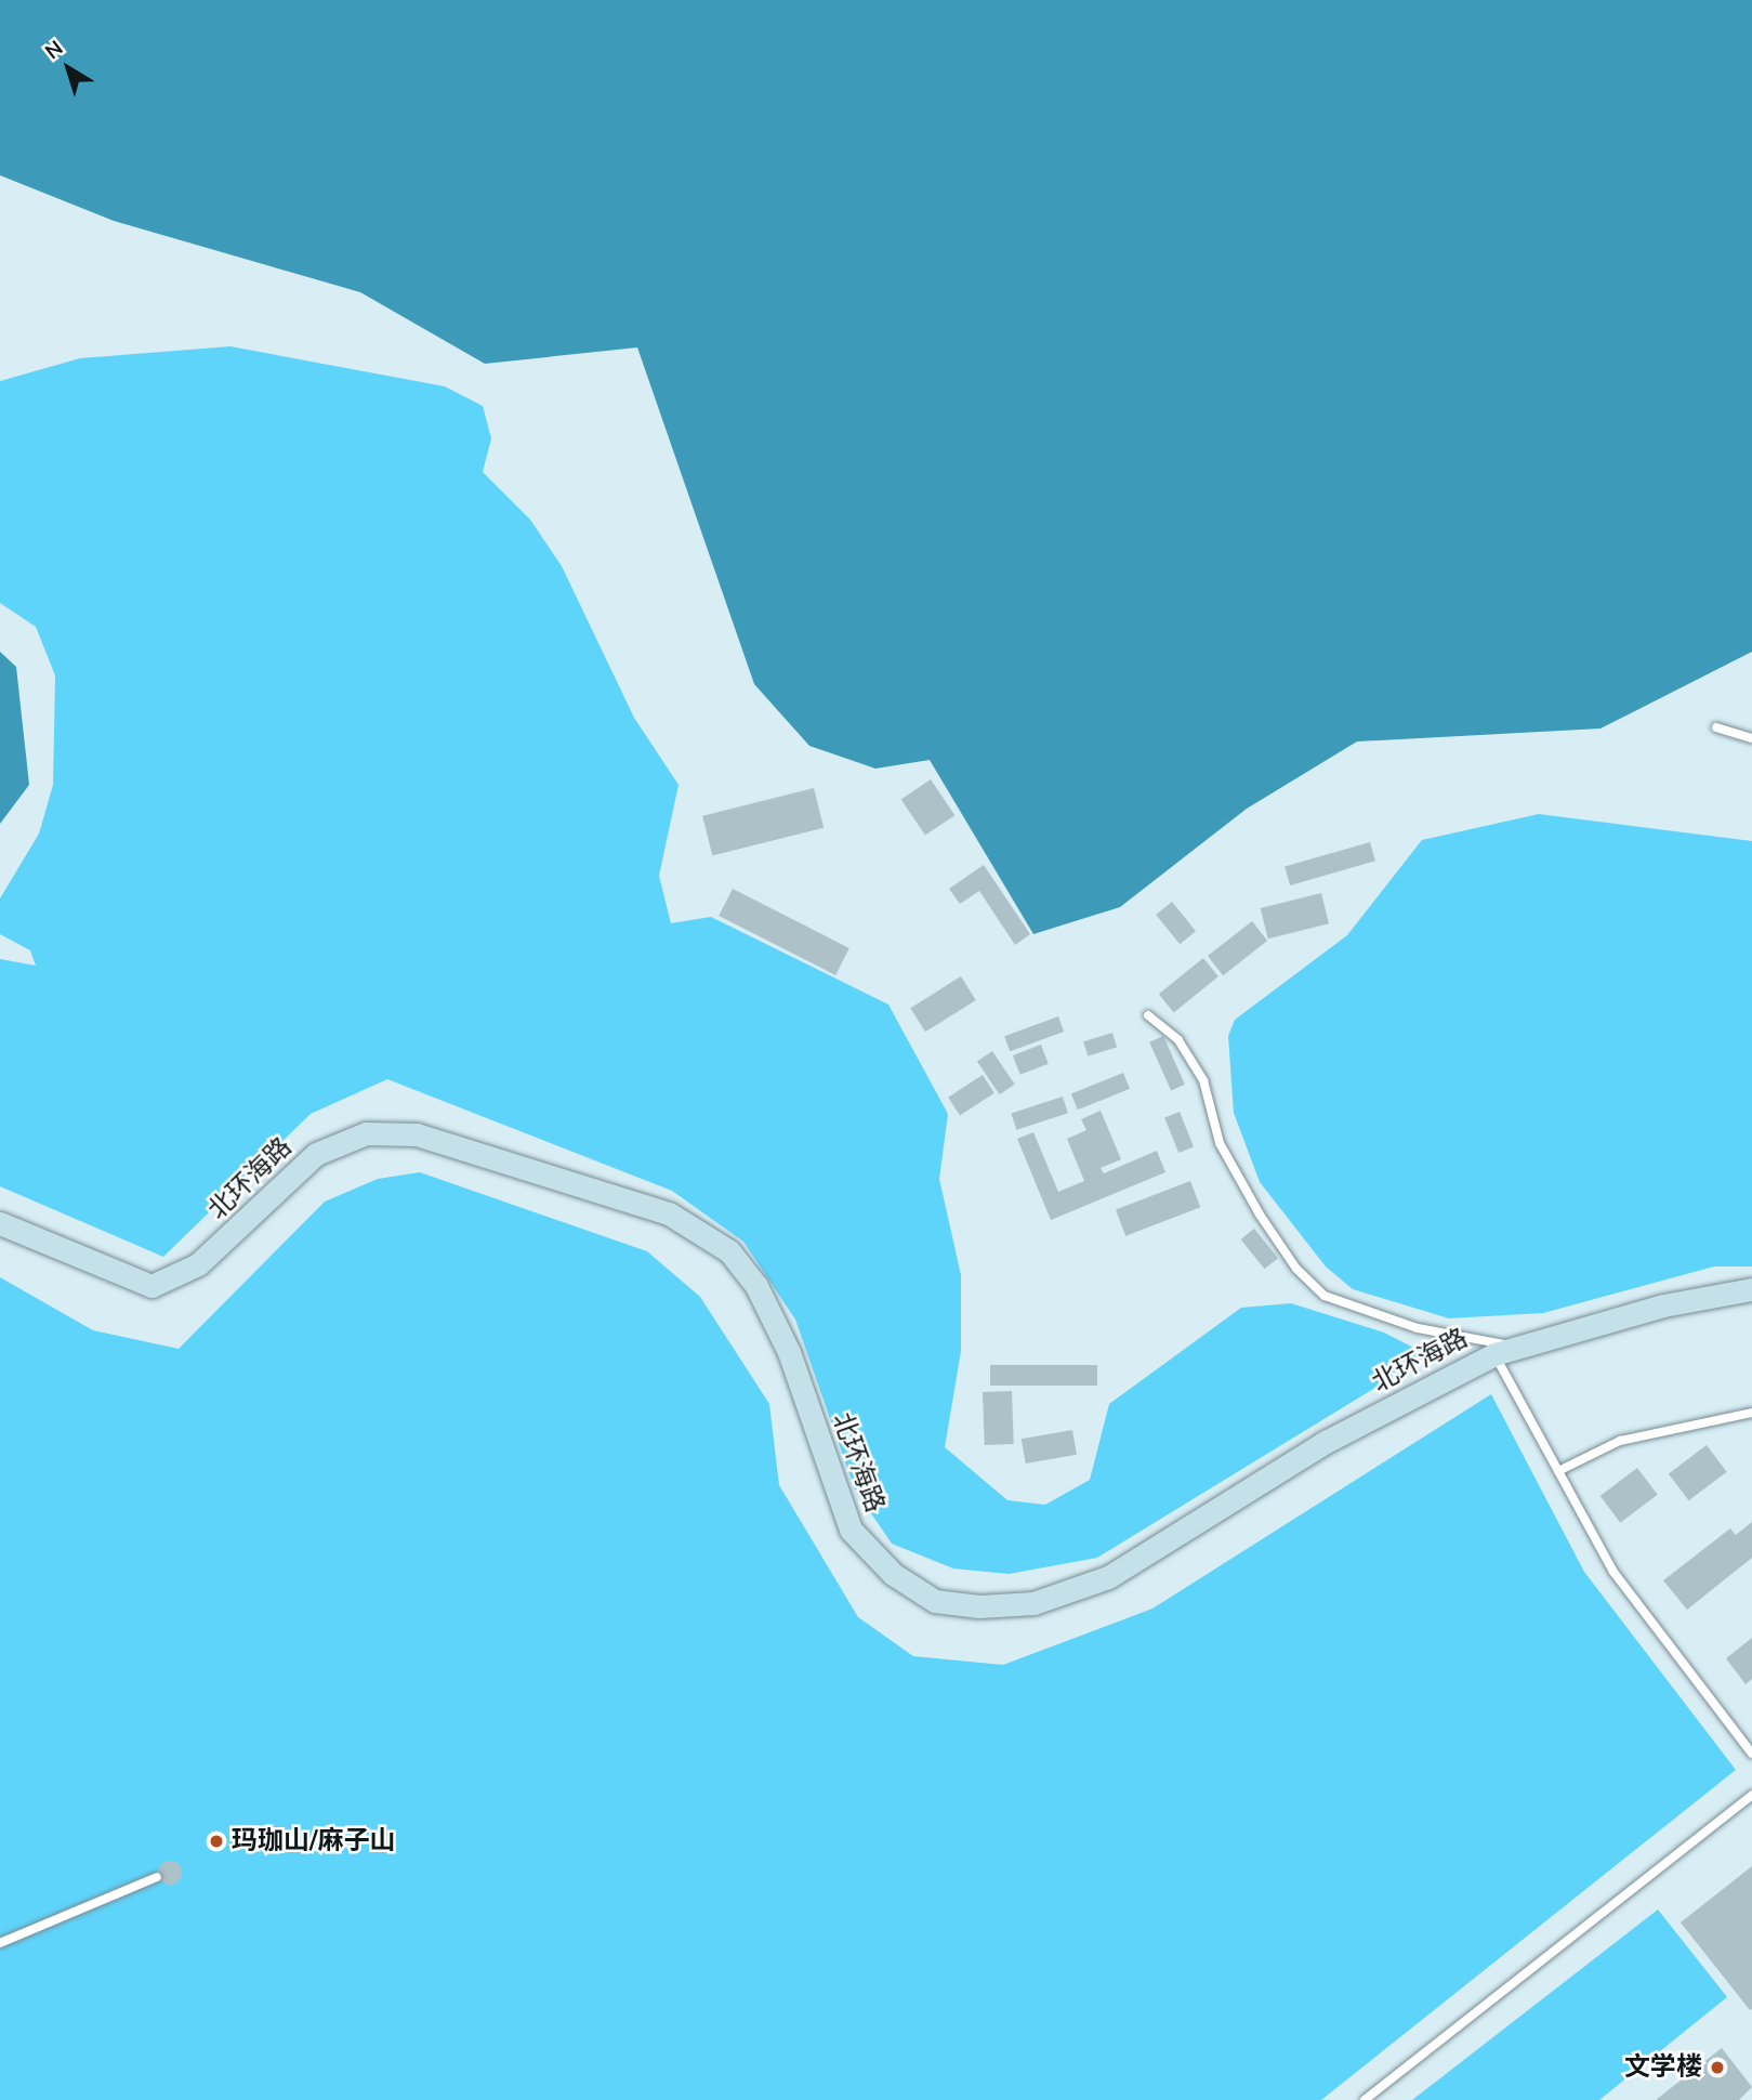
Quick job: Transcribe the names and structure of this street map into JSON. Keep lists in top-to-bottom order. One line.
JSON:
{"streets":{"main road":["北环海路"]},"places":["玛珈山/麻子山","文学楼"],"north":"top left"}
